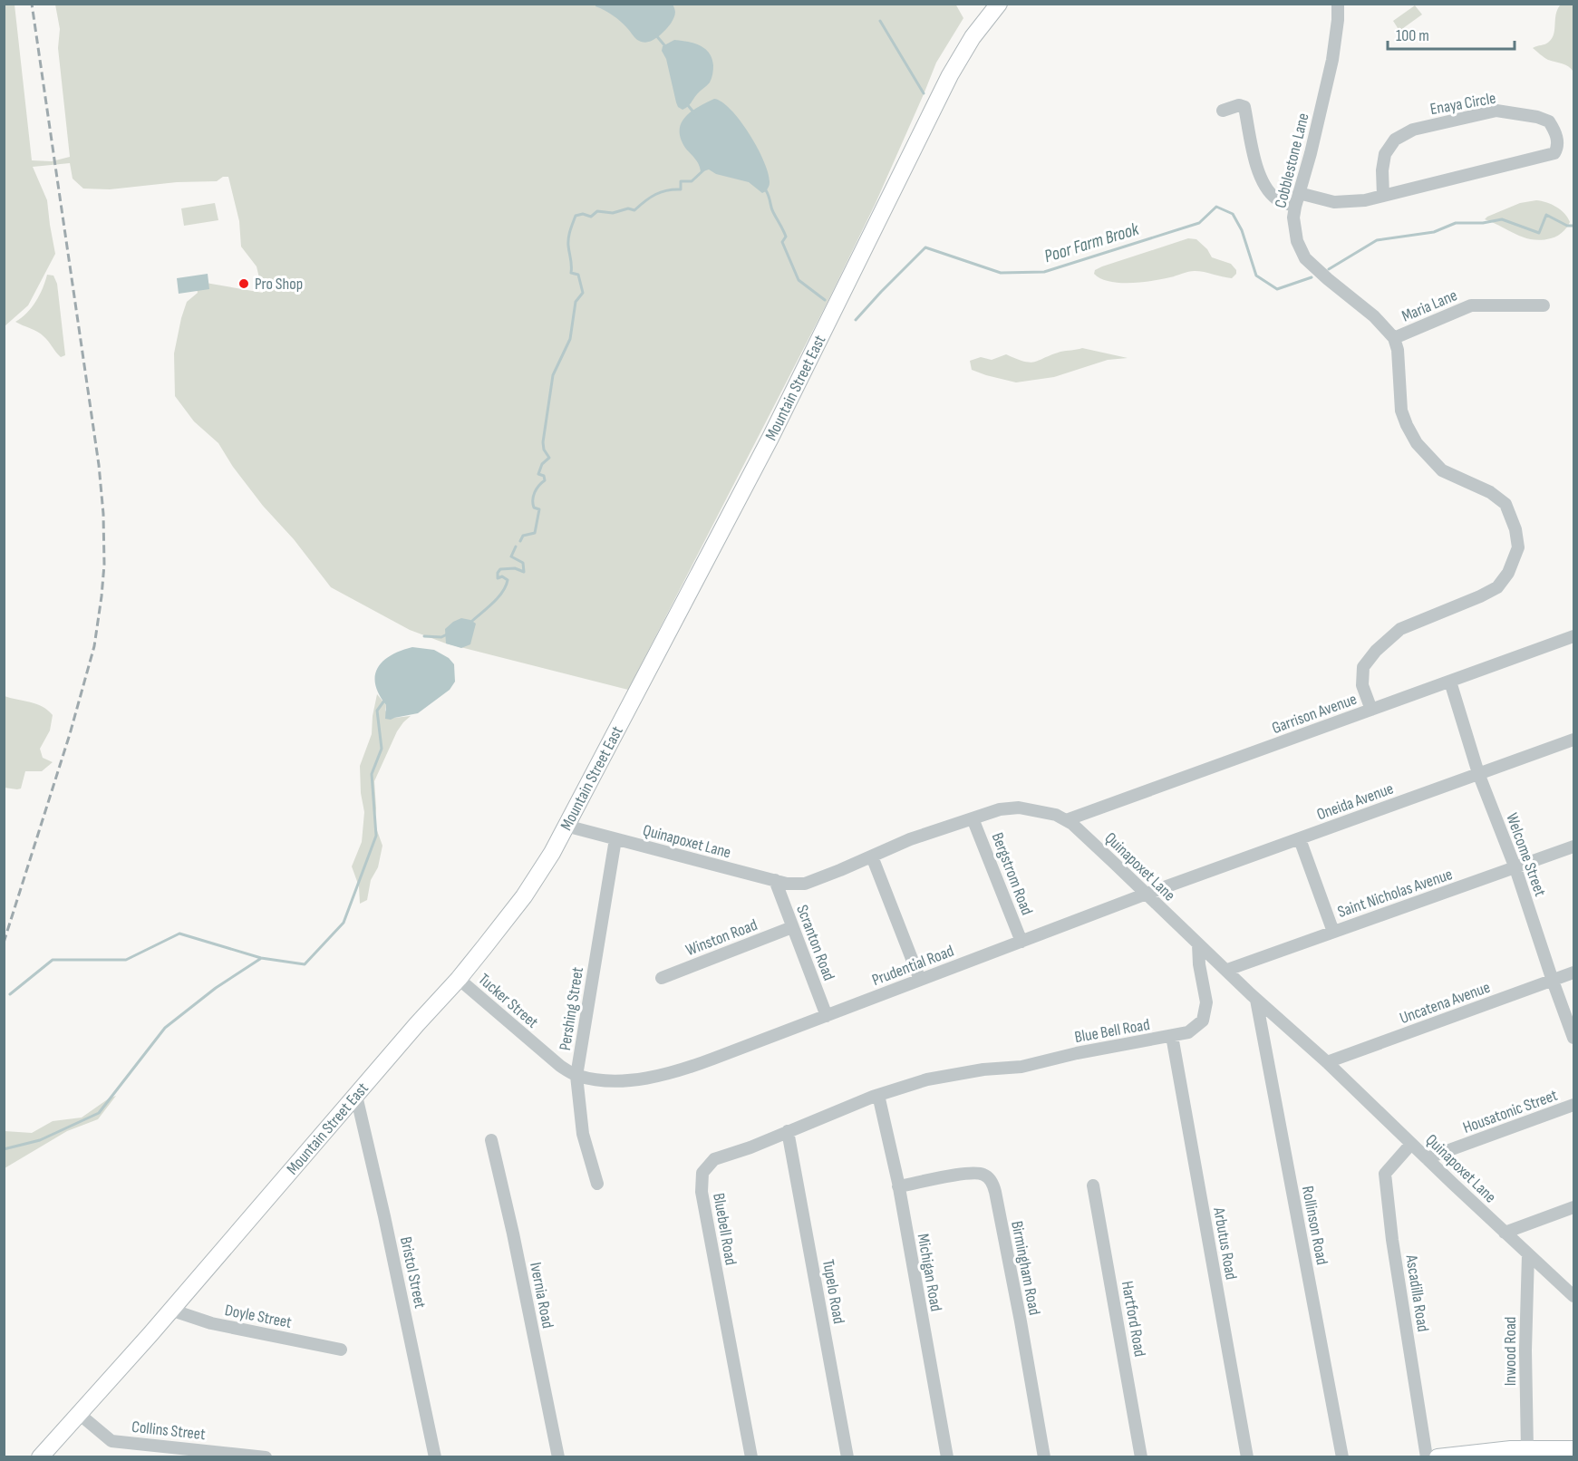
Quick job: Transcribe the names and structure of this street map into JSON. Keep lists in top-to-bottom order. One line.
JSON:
{"streets":{"main road":["Mountain Street East"],"street":["Enaya Circle","Cobblestone Lane","Maria Lane","Garrison Avenue","Oneida Avenue","Quinapoxet Lane","Welcome Street","Bergstrom Road","Saint Nicholas Avenue","Winston Road","Scranton Road","Prudential Road","Tucker Street","Uncatena Avenue","Pershing Street","Blue Bell Road","Housatonic Street","Rollinson Road","Bluebell Road","Arbutus Road","Birmingham Road","Bristol Street","Michigan Road","Tupelo Road","Ascadilla Road","Ivernia Road","Doyle Street","Hartford Road","Inwood Road","Collins Street"]},"crossings":[["Enaya Circle","Cobblestone Lane"],["Cobblestone Lane","Maria Lane"],["Mountain Street East","Quinapoxet Lane"],["Mountain Street East","Tucker Street"],["Mountain Street East","Bristol Street"],["Mountain Street East","Doyle Street"],["Mountain Street East","Collins Street"],["Garrison Avenue","Quinapoxet Lane"],["Garrison Avenue","Welcome Street"],["Oneida Avenue","Quinapoxet Lane"],["Oneida Avenue","Welcome Street"],["Oneida Avenue","Prudential Road"],["Quinapoxet Lane","Bergstrom Road"],["Quinapoxet Lane","Saint Nicholas Avenue"],["Quinapoxet Lane","Scranton Road"],["Quinapoxet Lane","Prudential Road"],["Quinapoxet Lane","Uncatena Avenue"],["Quinapoxet Lane","Pershing Street"],["Quinapoxet Lane","Blue Bell Road"],["Quinapoxet Lane","Housatonic Street"],["Quinapoxet Lane","Rollinson Road"],["Quinapoxet Lane","Ascadilla Road"],["Quinapoxet Lane","Inwood Road"],["Welcome Street","Saint Nicholas Avenue"],["Welcome Street","Uncatena Avenue"],["Bergstrom Road","Prudential Road"],["Winston Road","Scranton Road"],["Scranton Road","Prudential Road"],["Prudential Road","Tucker Street"],["Tucker Street","Pershing Street"],["Blue Bell Road","Bluebell Road"],["Blue Bell Road","Arbutus Road"],["Bluebell Road","Michigan Road"],["Bluebell Road","Tupelo Road"],["Birmingham Road","Michigan Road"]],"water":["Poor Farm Brook"],"places":["Pro Shop"],"scale_bar":"100 m"}
